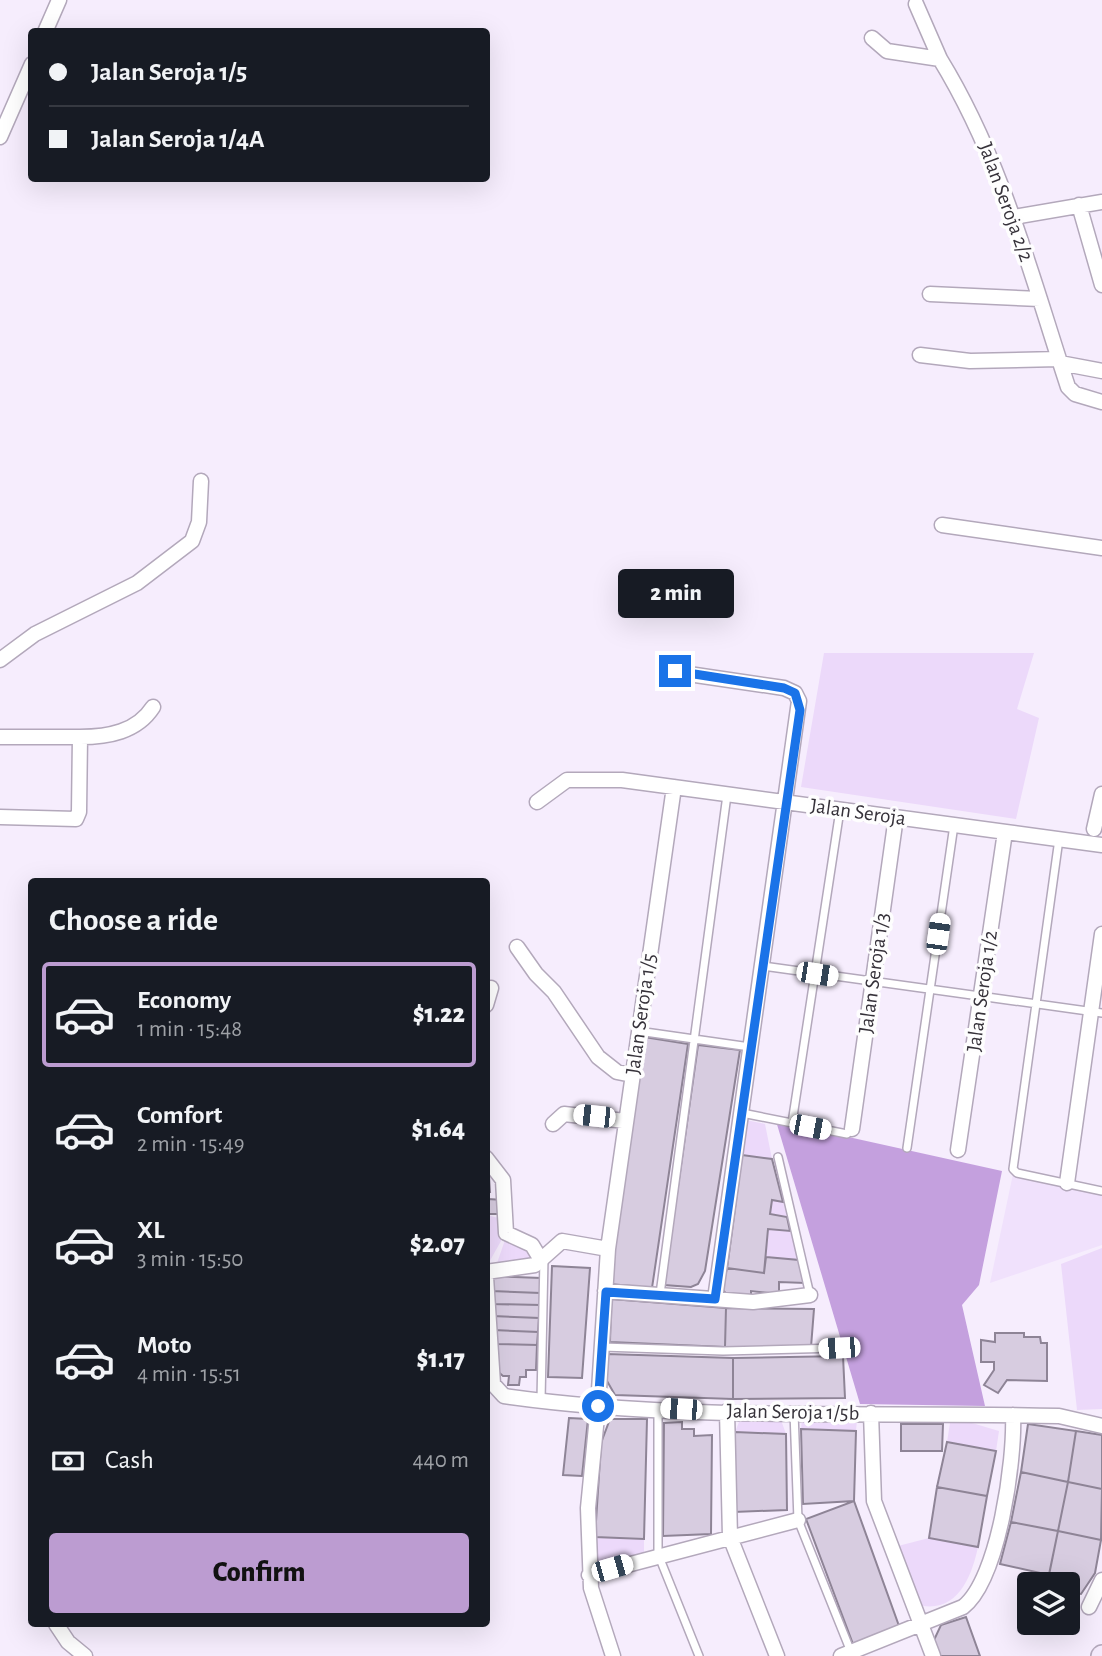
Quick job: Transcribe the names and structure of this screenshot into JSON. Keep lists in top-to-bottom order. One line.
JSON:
{"streets":{"street":["Jalan Seroja 2/2","Jalan Seroja","Jalan Seroja 1/3","Jalan Seroja 1/2","Jalan Seroja 1/5","Jalan Seroja 1/5b"]},"crossings":[["Jalan Seroja","Jalan Seroja 1/3"],["Jalan Seroja","Jalan Seroja 1/2"],["Jalan Seroja","Jalan Seroja 1/5"],["Jalan Seroja 1/5","Jalan Seroja 1/5b"]],"page":{"banner":["Jalan Seroja 1/5","Jalan Seroja 1/4A"],"bubble":"2 min","heading":"Choose a ride","list":[{"name":"Economy","note":"1 min · 15:48","value":"$1.22"},{"name":"Comfort","note":"2 min · 15:49","value":"$1.64"},{"name":"XL","note":"3 min · 15:50","value":"$2.07"},{"name":"Moto","note":"4 min · 15:51","value":"$1.17"}],"pay":["Cash","440 m"],"buttons":"Confirm"}}
